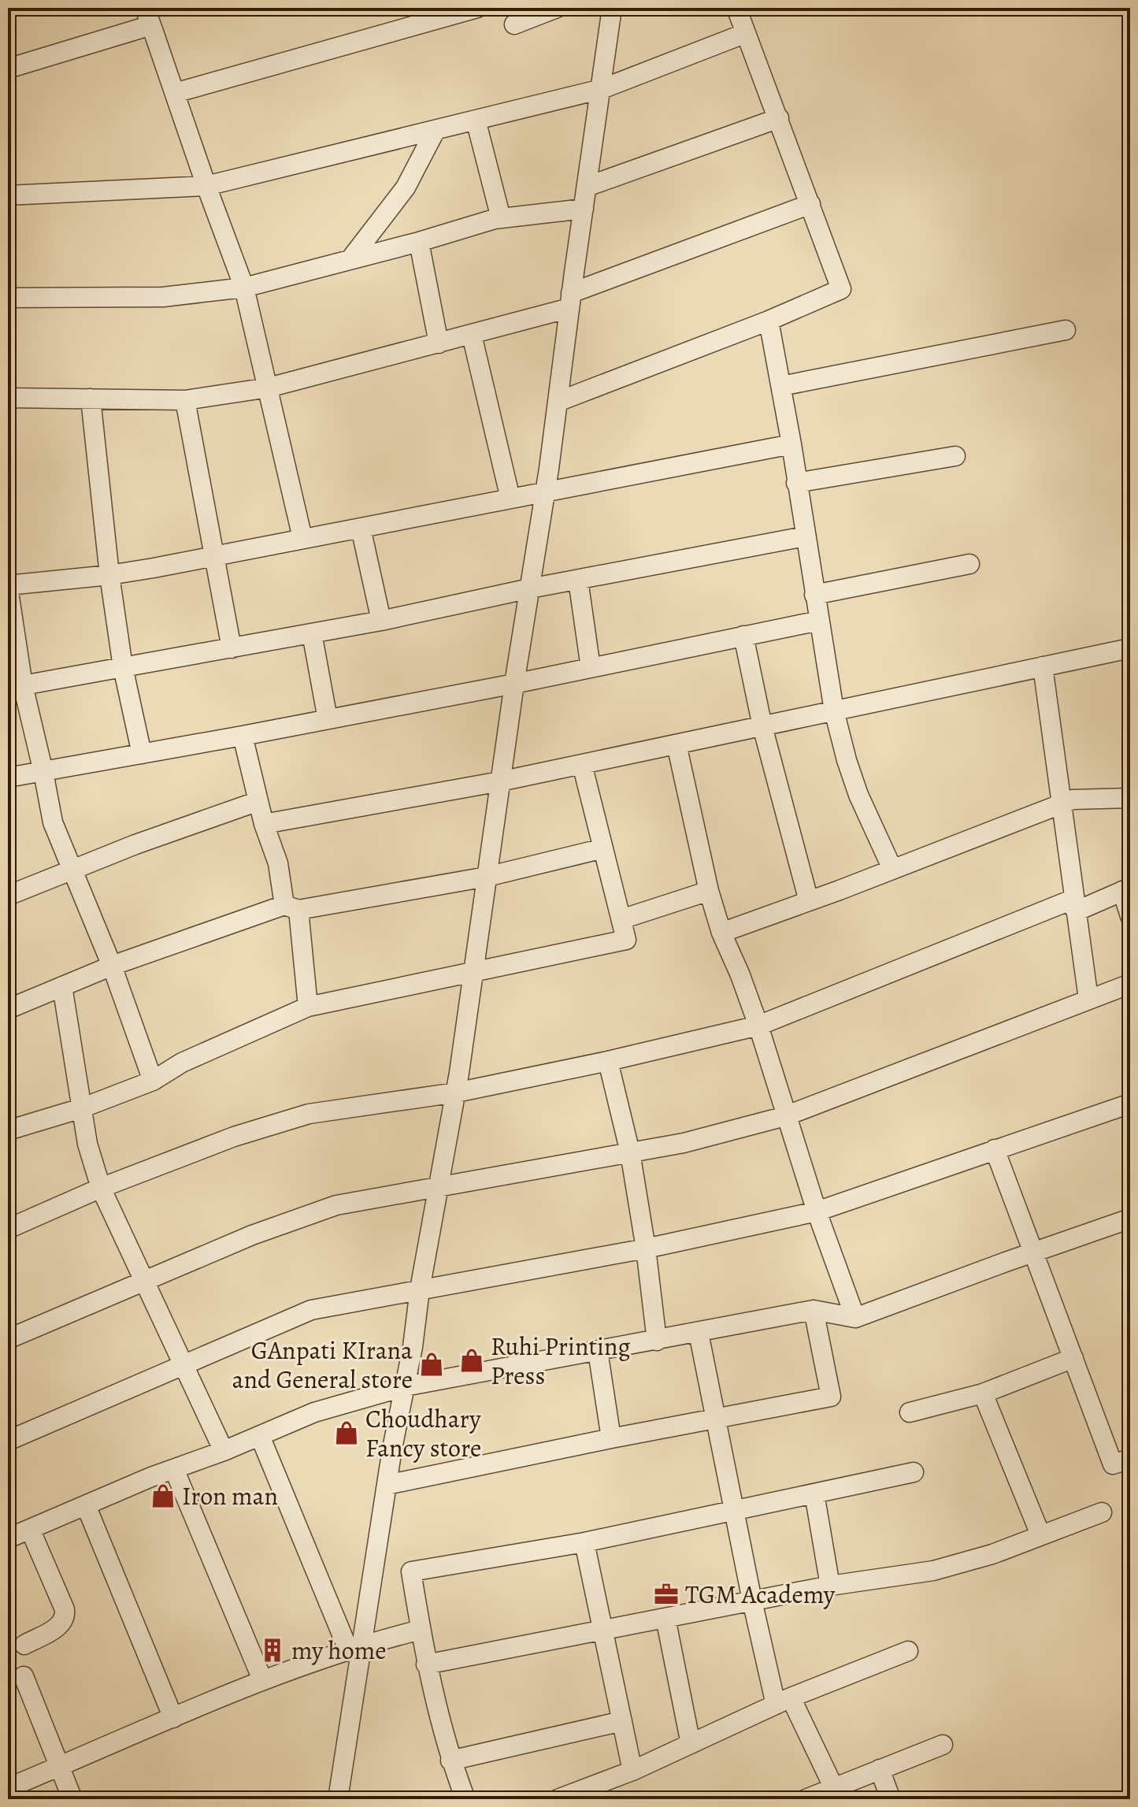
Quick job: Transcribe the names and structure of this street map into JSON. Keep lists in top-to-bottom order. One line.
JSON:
{"places":{"shop":["Ruhi Printing Press","GAnpati KIrana and General store","Choudhary Fancy store","Iron man"],"office":["TGM Academy"],"building":["my home"]}}
